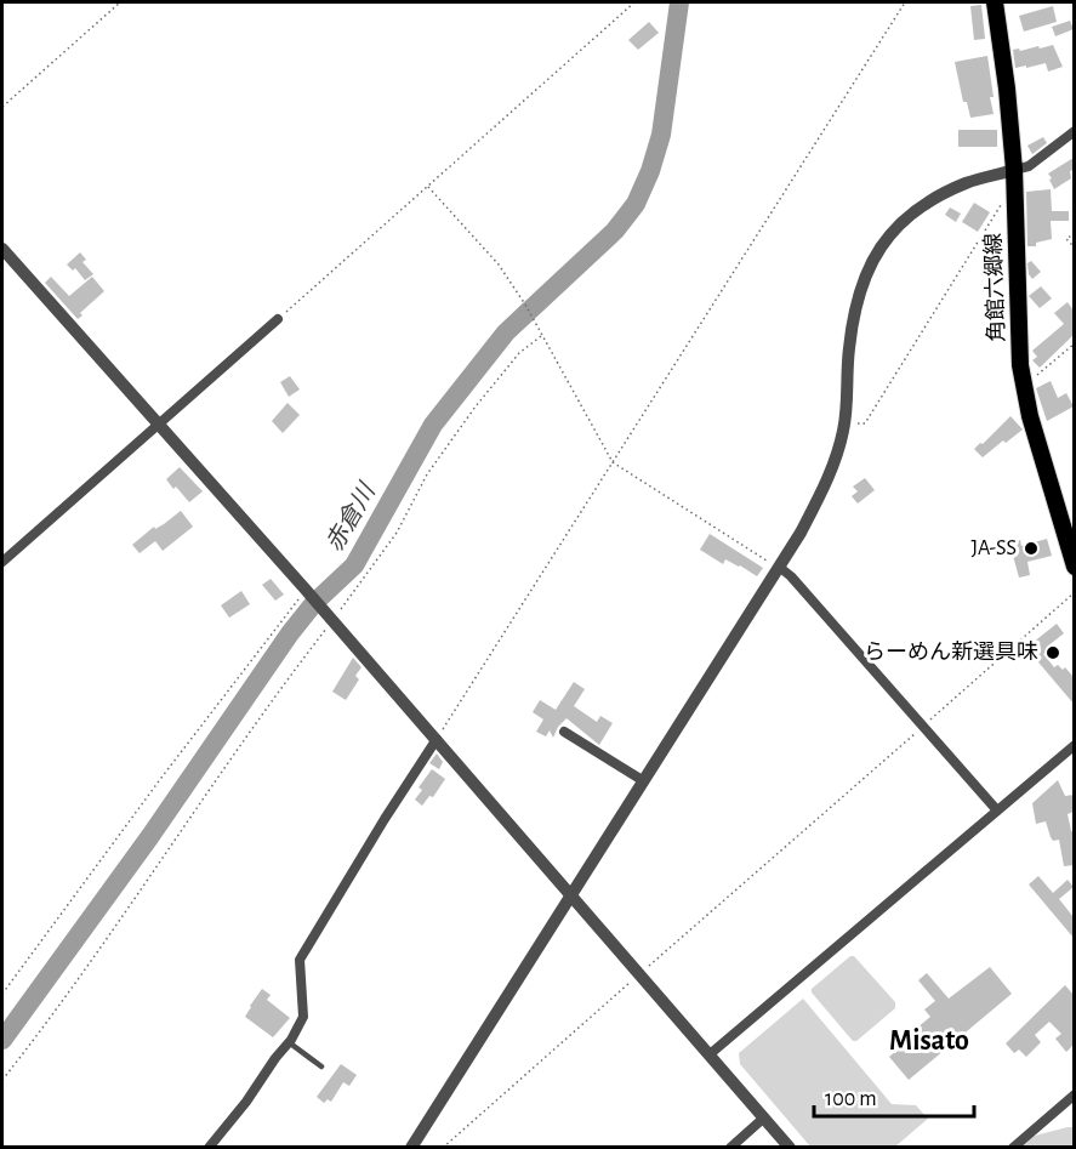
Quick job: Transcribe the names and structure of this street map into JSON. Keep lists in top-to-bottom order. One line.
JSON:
{"streets":{"main road":["角館六郷線"]},"districts":["Misato"],"water":["赤倉川"],"places":["JA-SS","らーめん新選具味"],"scale_bar":"100 m"}
